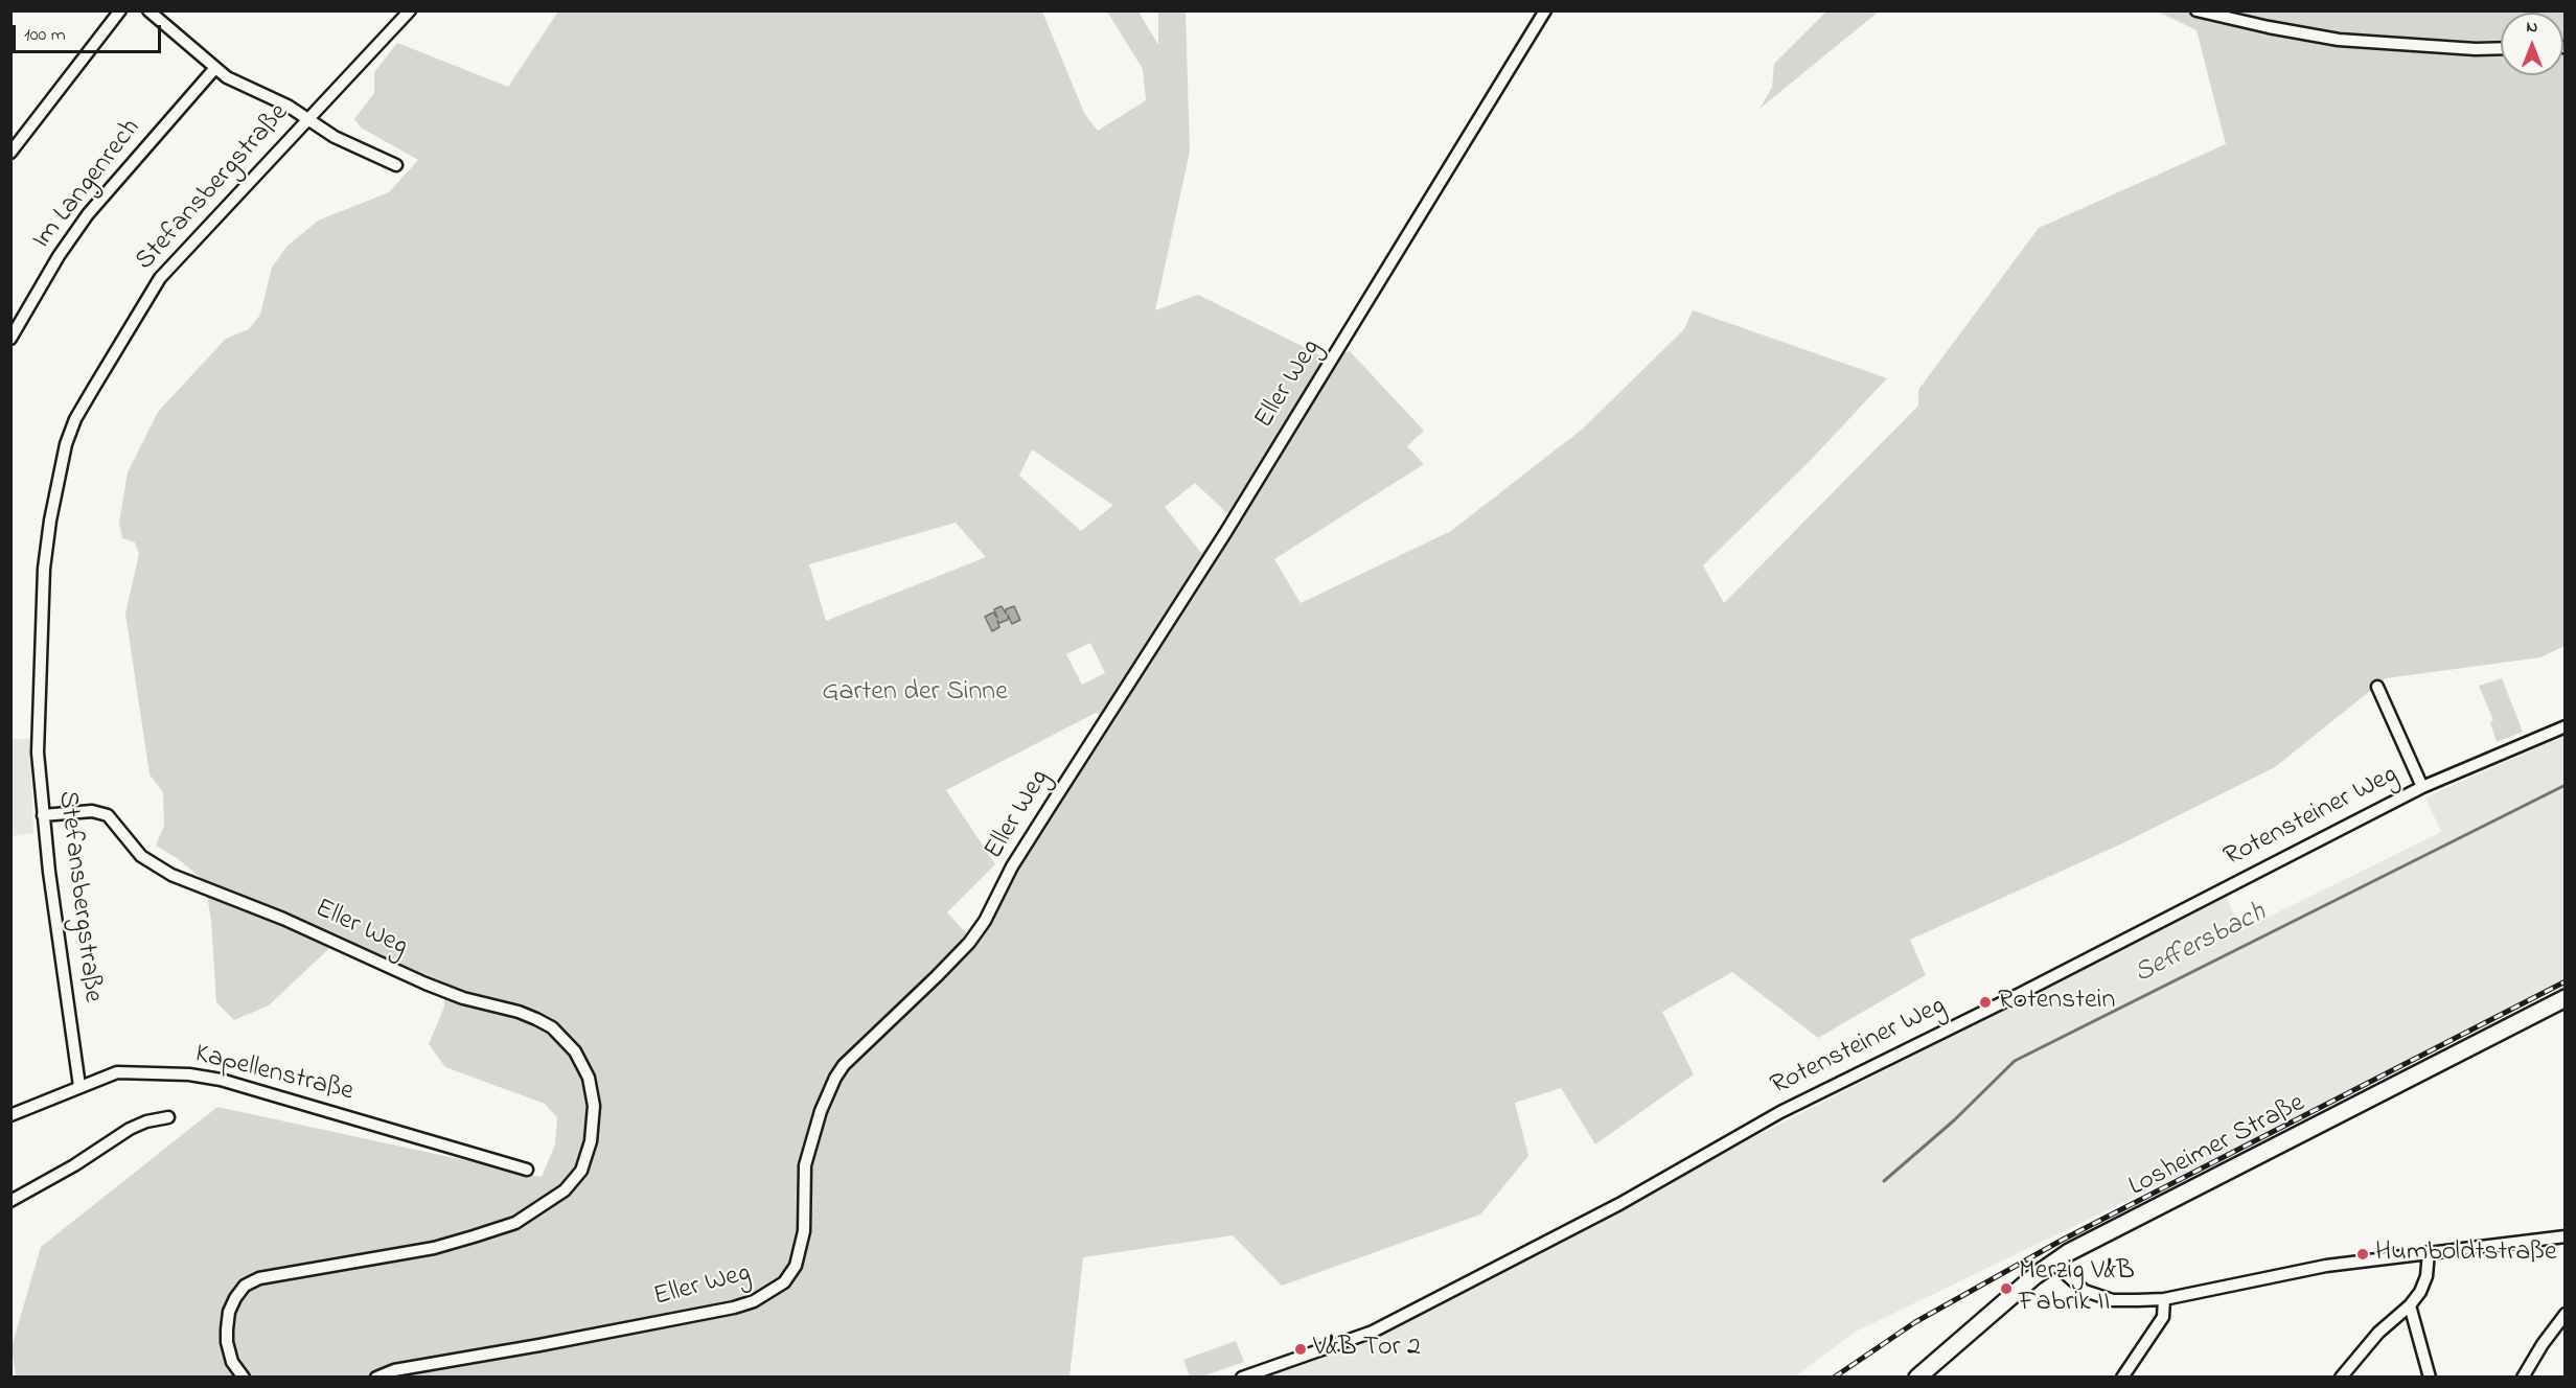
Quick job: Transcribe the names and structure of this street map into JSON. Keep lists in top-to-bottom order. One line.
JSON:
{"streets":{"main road":["Losheimer Straße"],"street":["Im Langenrech","Stefansbergstraße","Eller Weg","Rotensteiner Weg","Kapellenstraße"]},"crossings":[["Stefansbergstraße","Eller Weg"],["Stefansbergstraße","Kapellenstraße"]],"water":["Seffersbach"],"parks":["Garten der Sinne"],"places":["Rotenstein","Humboldtstraße","Merzig V&B Fabrik II","V&B Tor 2"],"scale_bar":"100 m","north":"top"}
